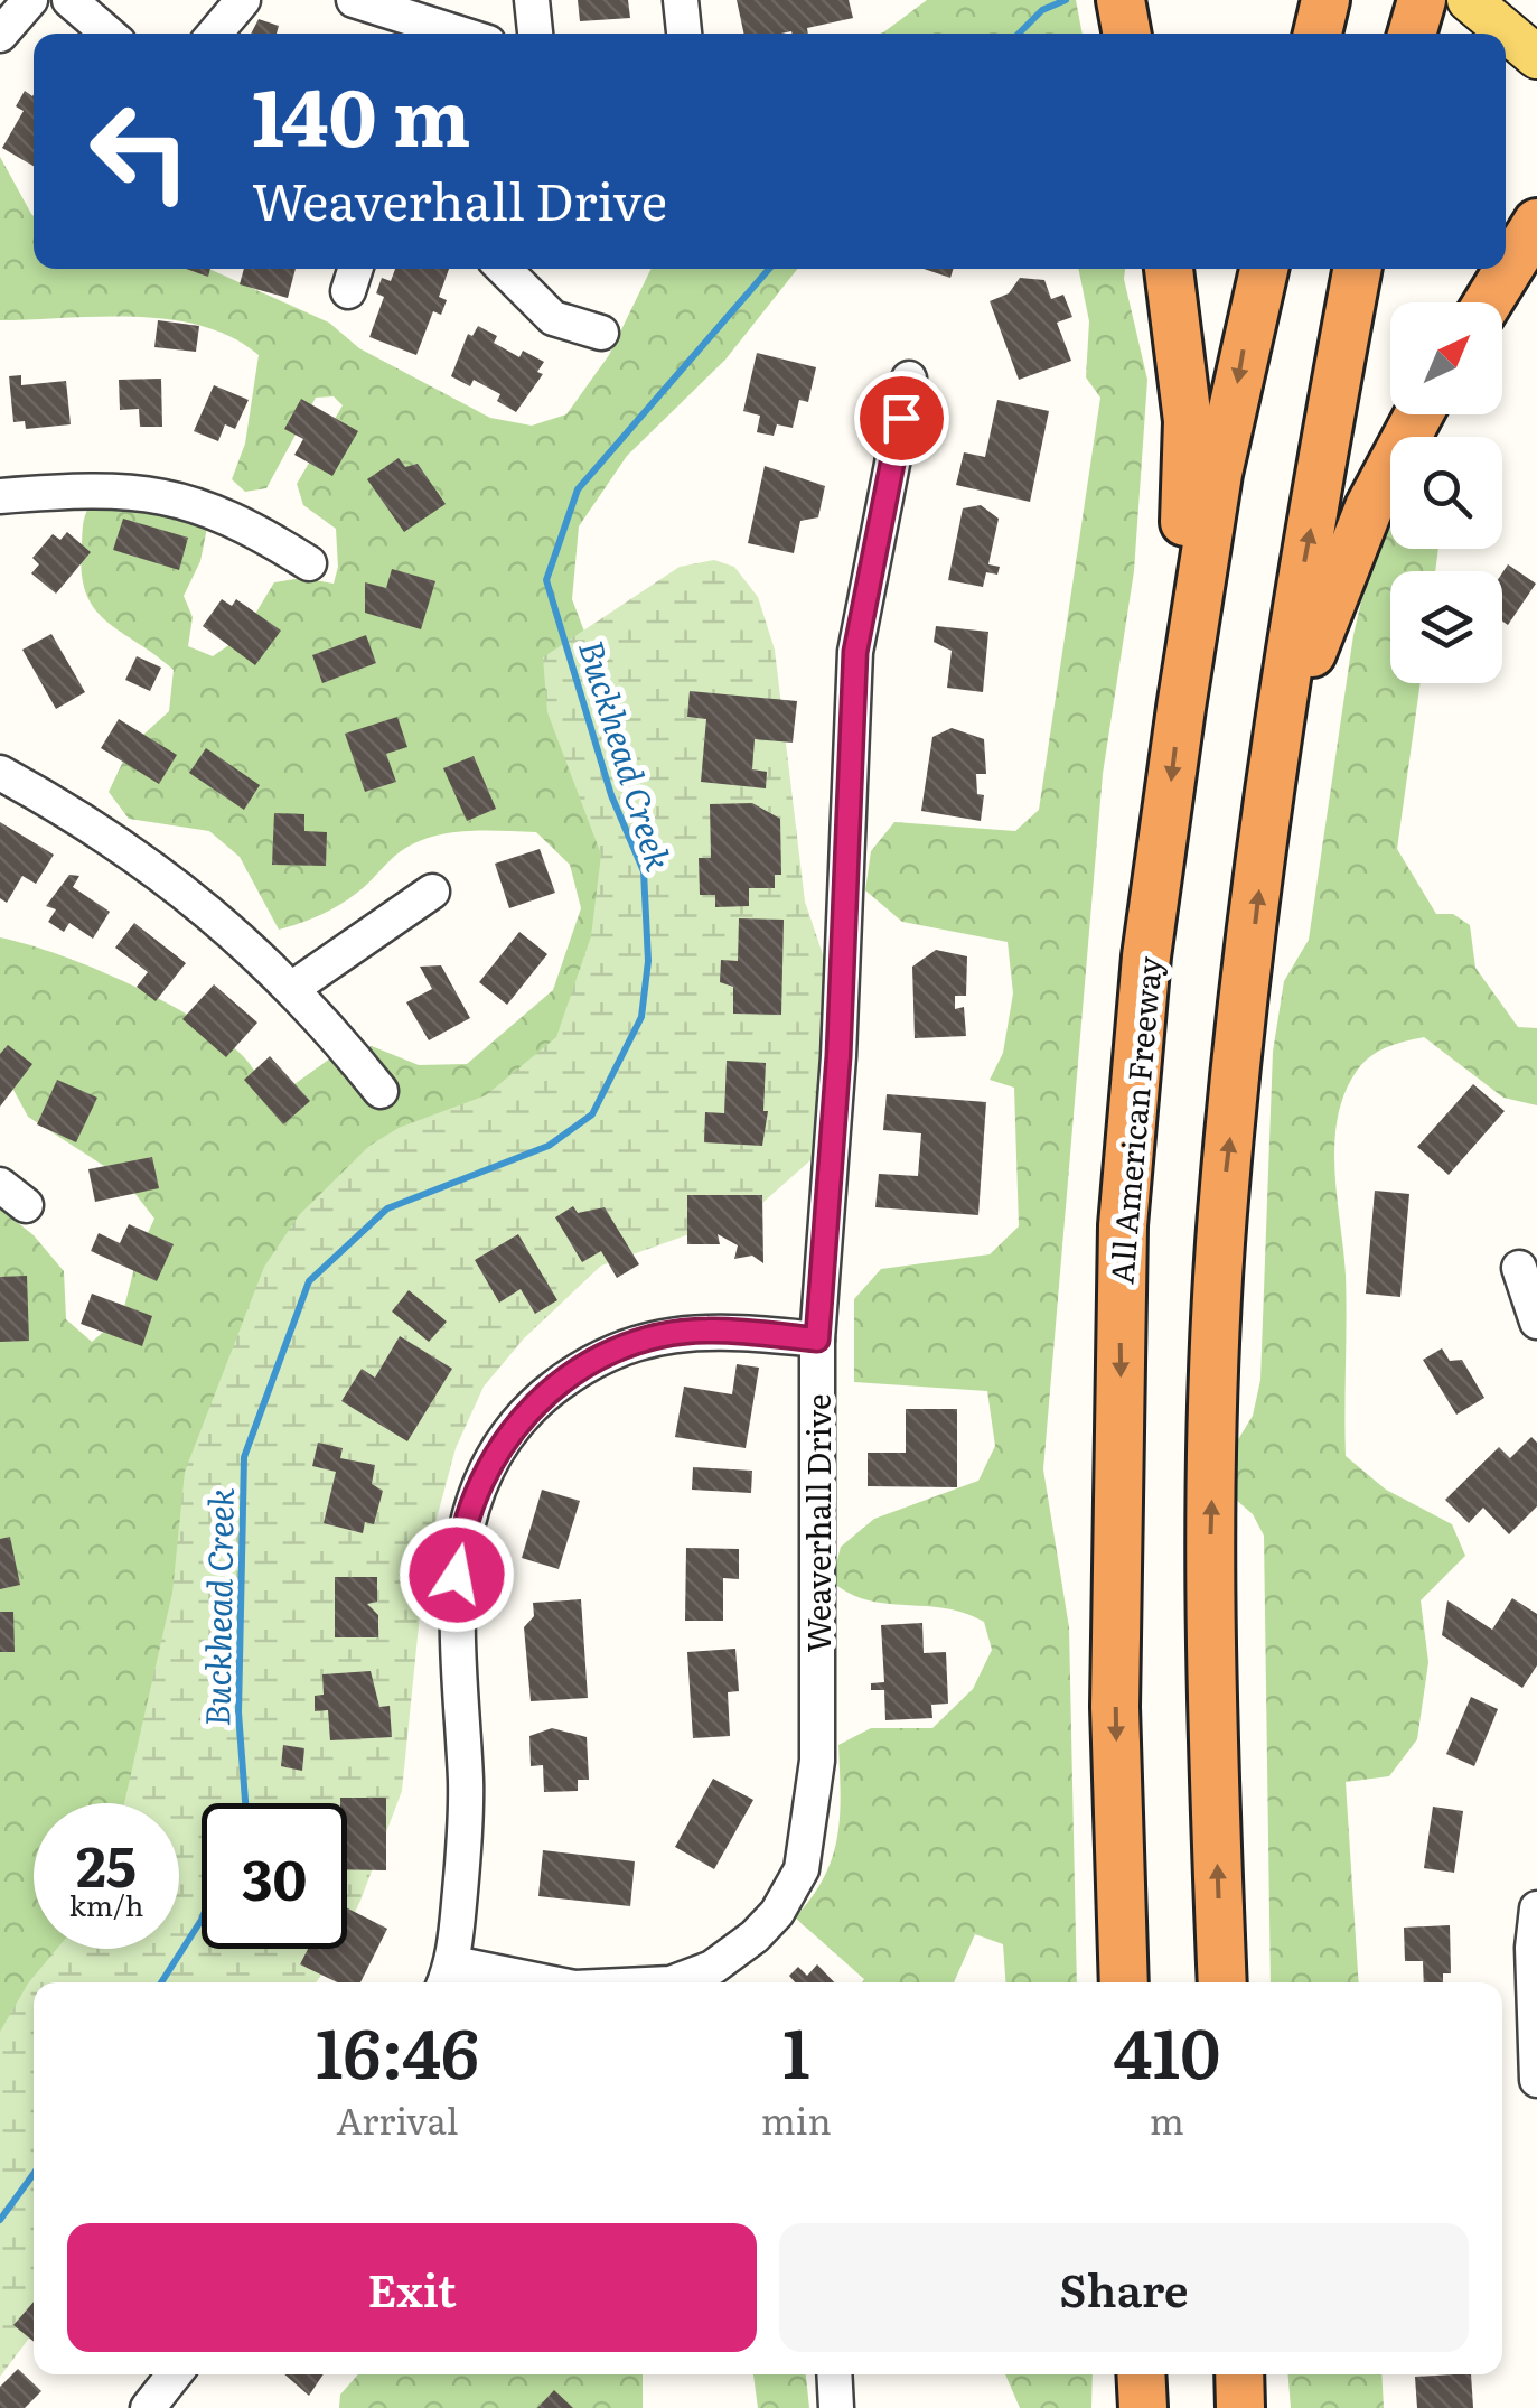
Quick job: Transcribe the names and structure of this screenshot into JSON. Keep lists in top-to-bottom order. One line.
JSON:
{"streets":{"highway":["All American Freeway"],"street":["Weaverhall Drive"]},"water":["Buckhead Creek"],"north":"top right","page":{"turn":["140 m","Weaverhall Drive"],"speed":"25 km/h","limit":"30","eta":["16:46","Arrival","1","min","410","m"],"buttons":["Exit","Share"]}}
